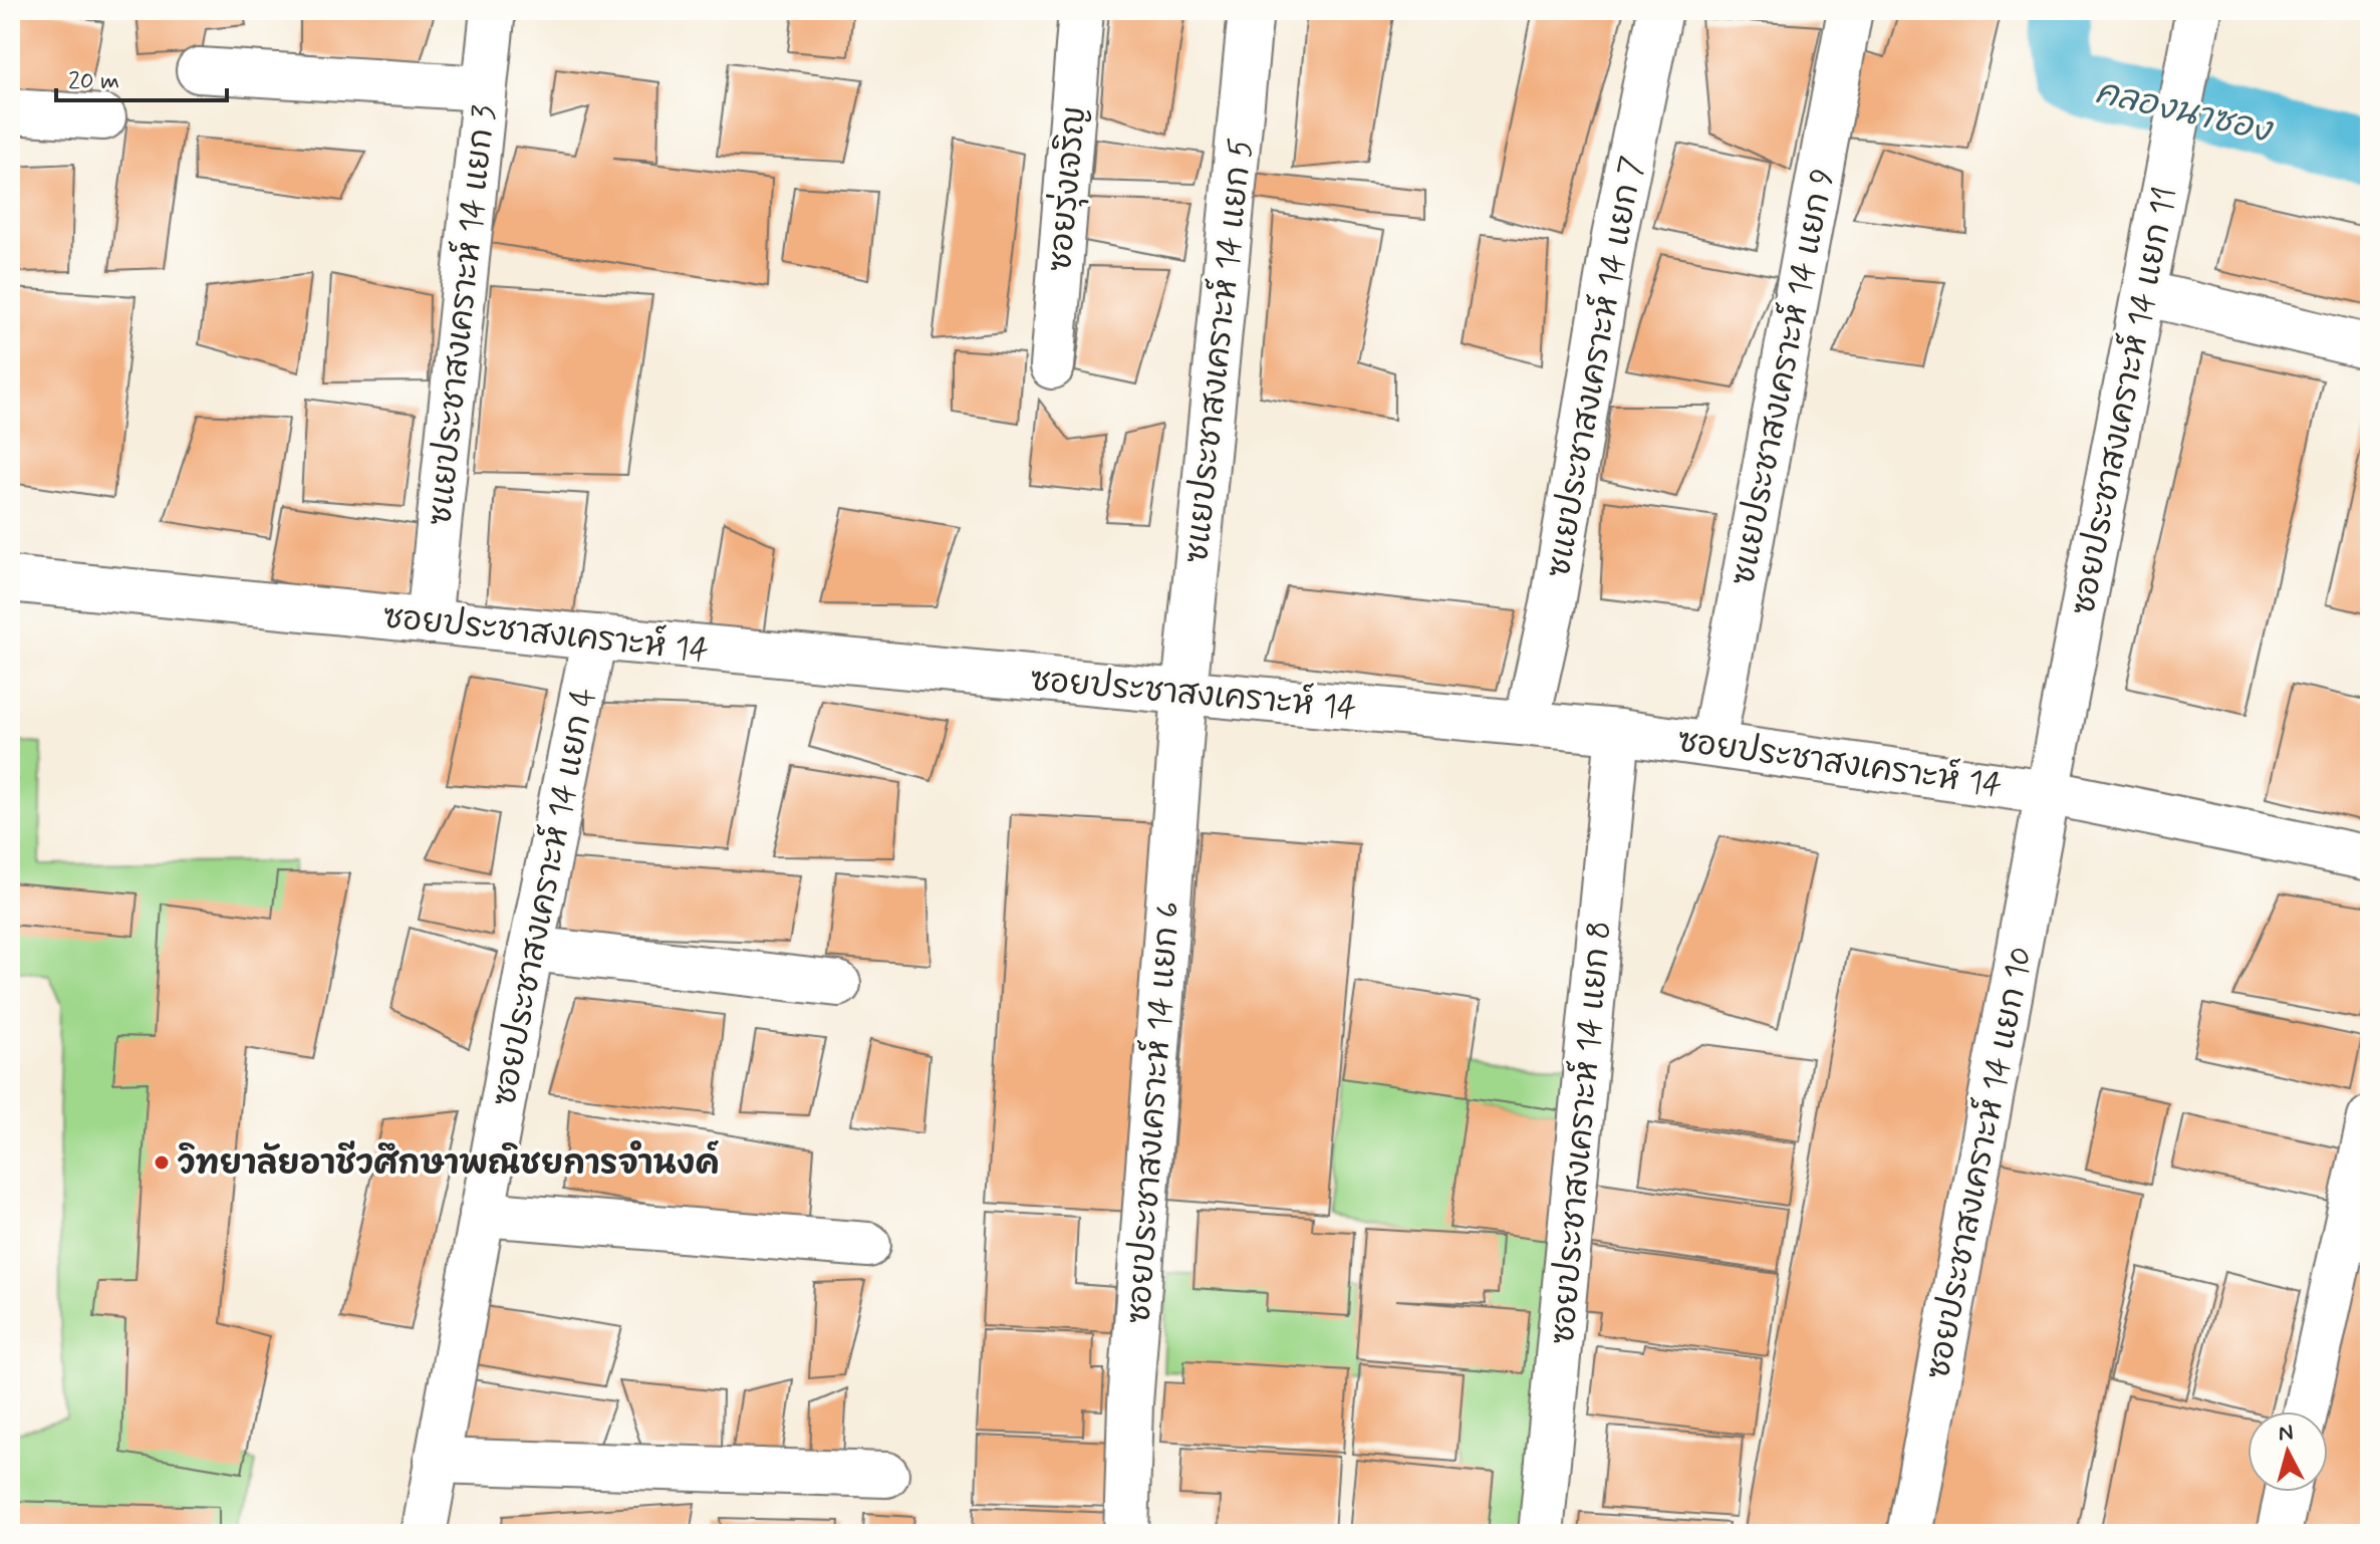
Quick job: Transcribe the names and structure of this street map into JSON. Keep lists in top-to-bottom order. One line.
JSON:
{"streets":{"street":["ซอยรุ่งเจริญ","ซแยประชาสงเคราะห์ 14 แยก 3","ซแยประชาสงเคราะห์ 14 แยก 5","ซแยประชาสงเคราะห์ 14 แยก 7","ซแยประชาสงเคราะห์ 14 แยก 9","ซอยประชาสงเคราะห์ 14 แยก 11","ซอยประชาสงเคราะห์ 14","ซอยประชาสงเคราะห์ 14 แยก 4","ซอยประชาสงเคราะห์ 14 แยก 6","ซอยประชาสงเคราะห์ 14 แยก 8","ซอยประชาสงเคราะห์ 14 แยก 10"]},"crossings":[["ซแยประชาสงเคราะห์ 14 แยก 3","ซอยประชาสงเคราะห์ 14"],["ซแยประชาสงเคราะห์ 14 แยก 5","ซอยประชาสงเคราะห์ 14"],["ซแยประชาสงเคราะห์ 14 แยก 5","ซอยประชาสงเคราะห์ 14 แยก 6"],["ซแยประชาสงเคราะห์ 14 แยก 7","ซอยประชาสงเคราะห์ 14"],["ซแยประชาสงเคราะห์ 14 แยก 9","ซอยประชาสงเคราะห์ 14"],["ซอยประชาสงเคราะห์ 14 แยก 11","ซอยประชาสงเคราะห์ 14"],["ซอยประชาสงเคราะห์ 14 แยก 11","ซอยประชาสงเคราะห์ 14 แยก 10"],["ซอยประชาสงเคราะห์ 14","ซอยประชาสงเคราะห์ 14 แยก 4"],["ซอยประชาสงเคราะห์ 14","ซอยประชาสงเคราะห์ 14 แยก 6"],["ซอยประชาสงเคราะห์ 14","ซอยประชาสงเคราะห์ 14 แยก 8"],["ซอยประชาสงเคราะห์ 14","ซอยประชาสงเคราะห์ 14 แยก 10"]],"water":["คลองนาซอง"],"places":["วิทยาลัยอาชีวศึกษาพณิชยการจำนงค์"],"scale_bar":"20 m","north":"top"}
